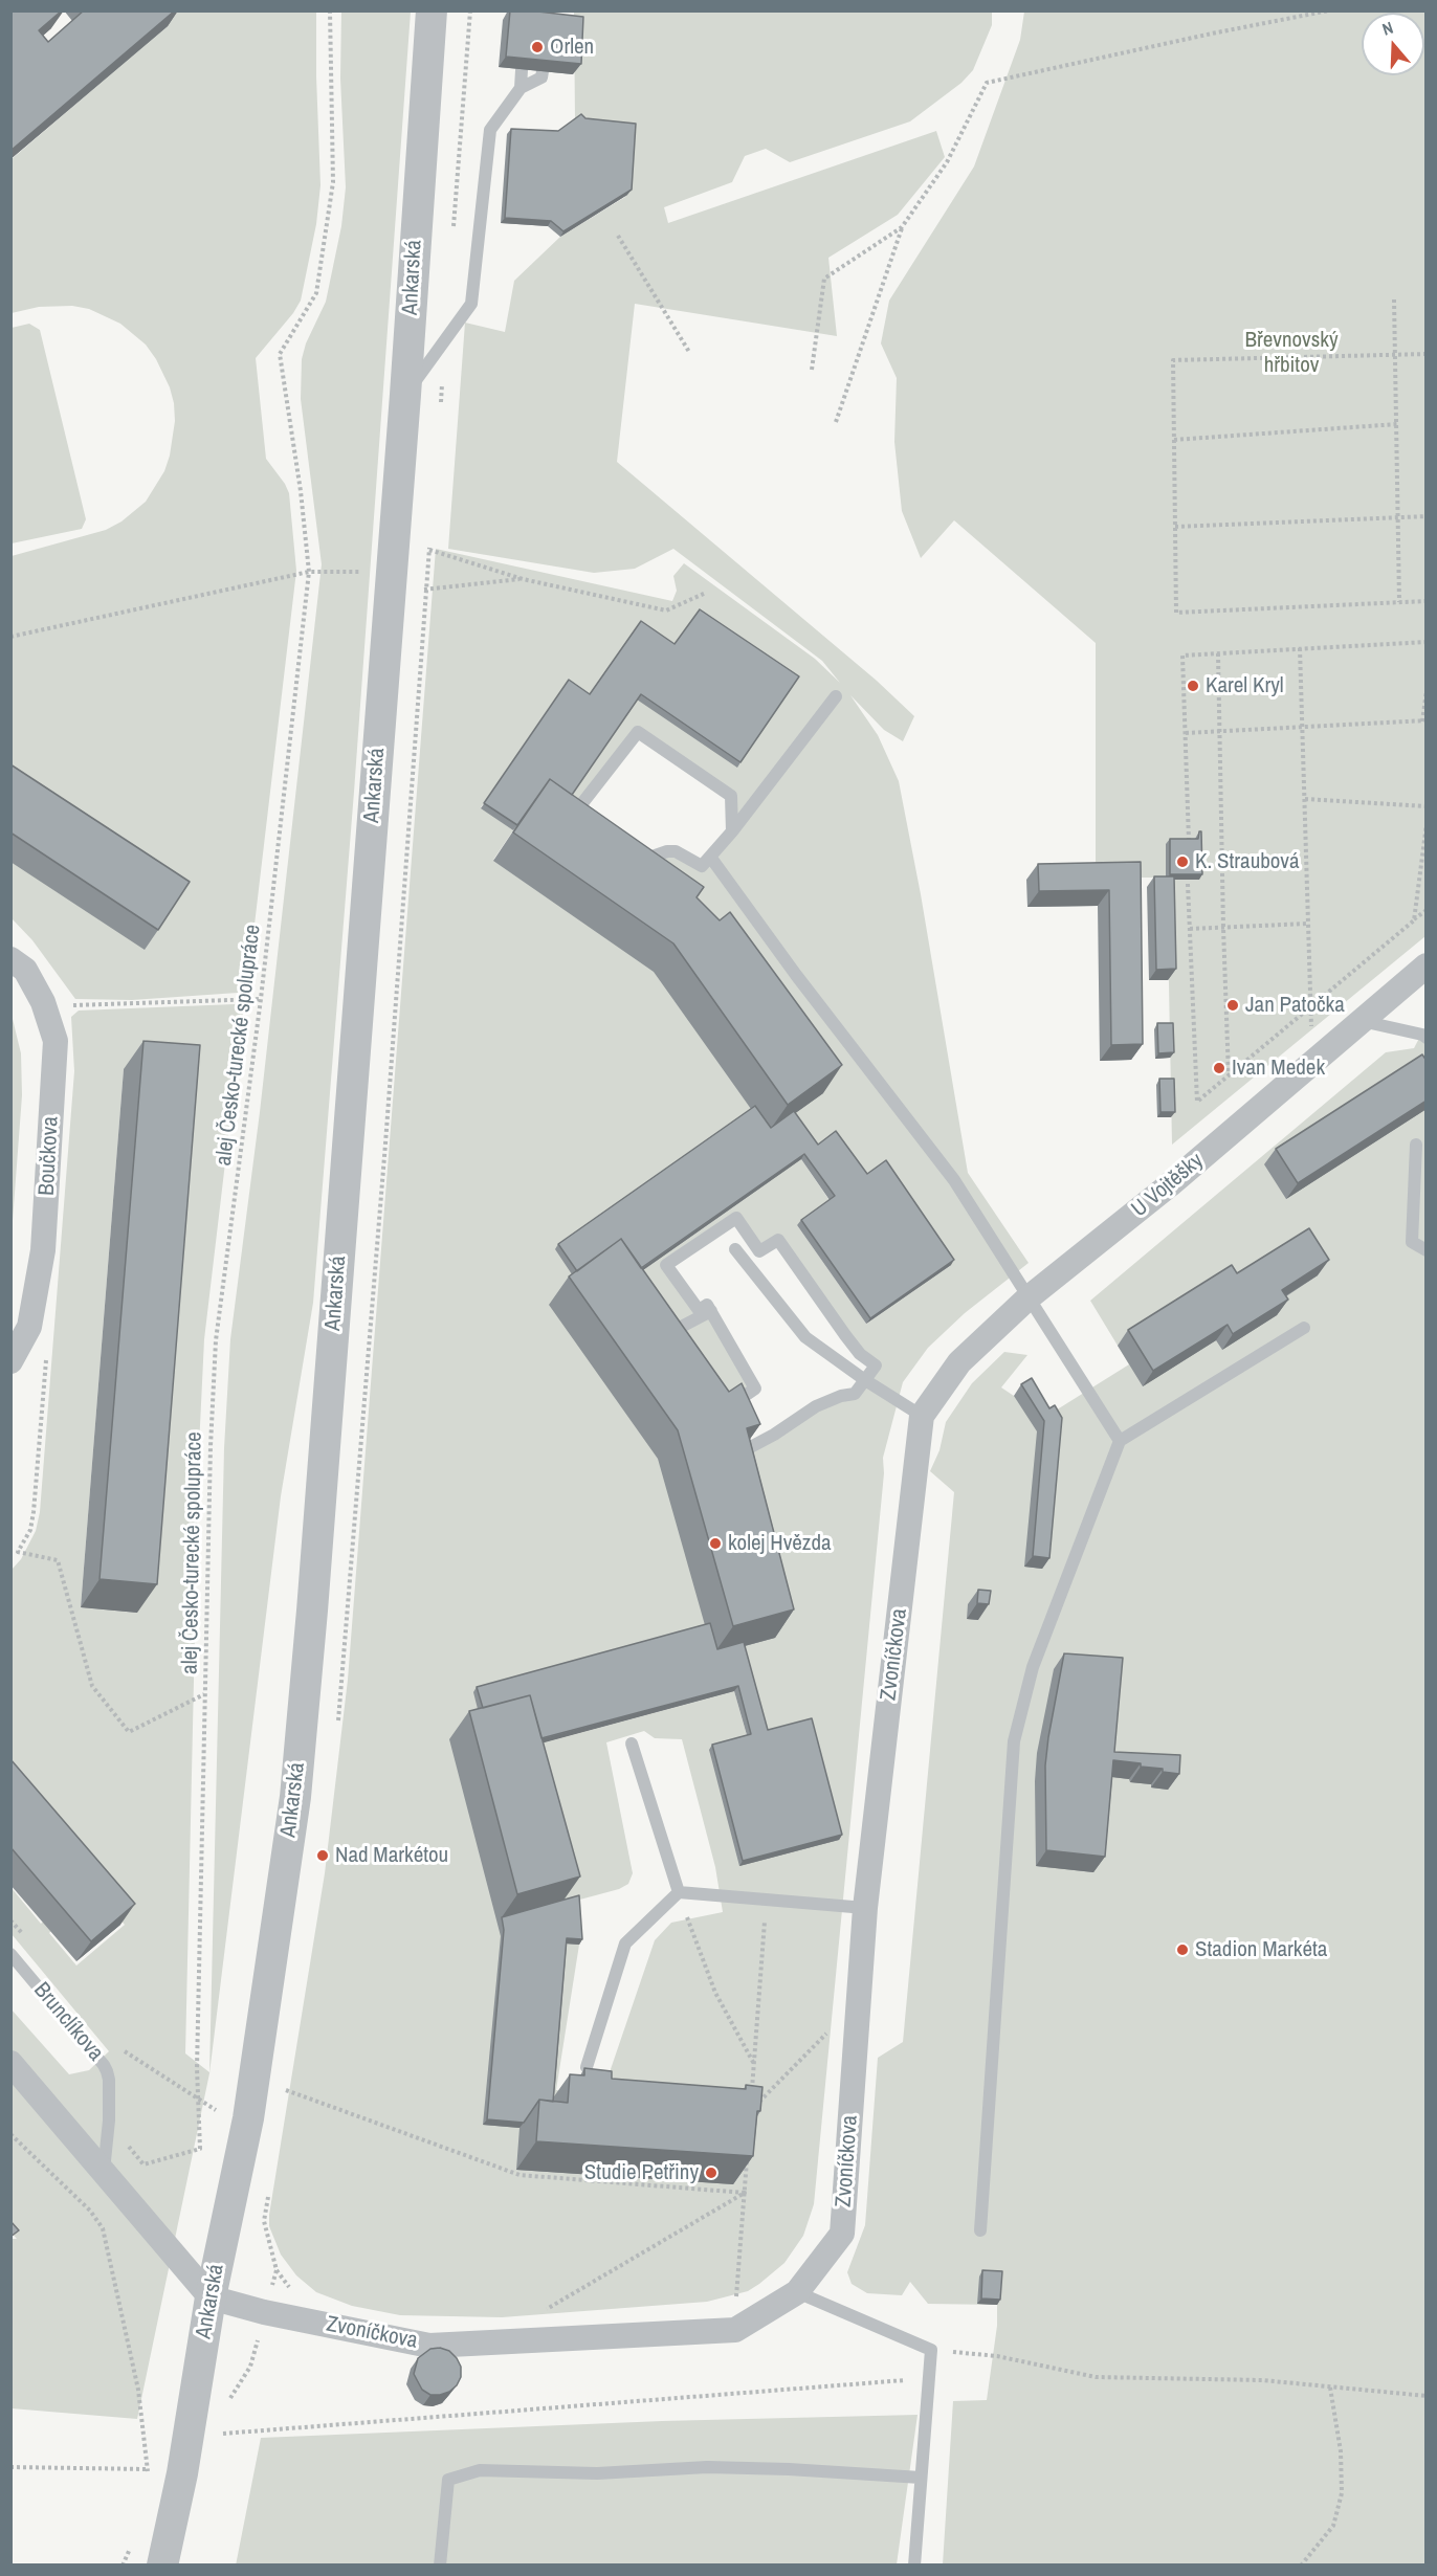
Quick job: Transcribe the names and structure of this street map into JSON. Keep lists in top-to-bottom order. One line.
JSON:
{"streets":{"street":["Ankarská","Boučkova","U Vojtěšky","Zvoníčkova"],"lane":["Brunclíkova"],"path":["alej Česko-turecké spolupráce"]},"crossings":[["Ankarská","Zvoníčkova"],["U Vojtěšky","Zvoníčkova"]],"parks":["Břevnovský hřbitov"],"places":["Orlen","Karel Kryl","K. Straubová","Jan Patočka","Ivan Medek","kolej Hvězda","Nad Markétou","Stadion Markéta","Studie Petřiny"],"north":"top"}
